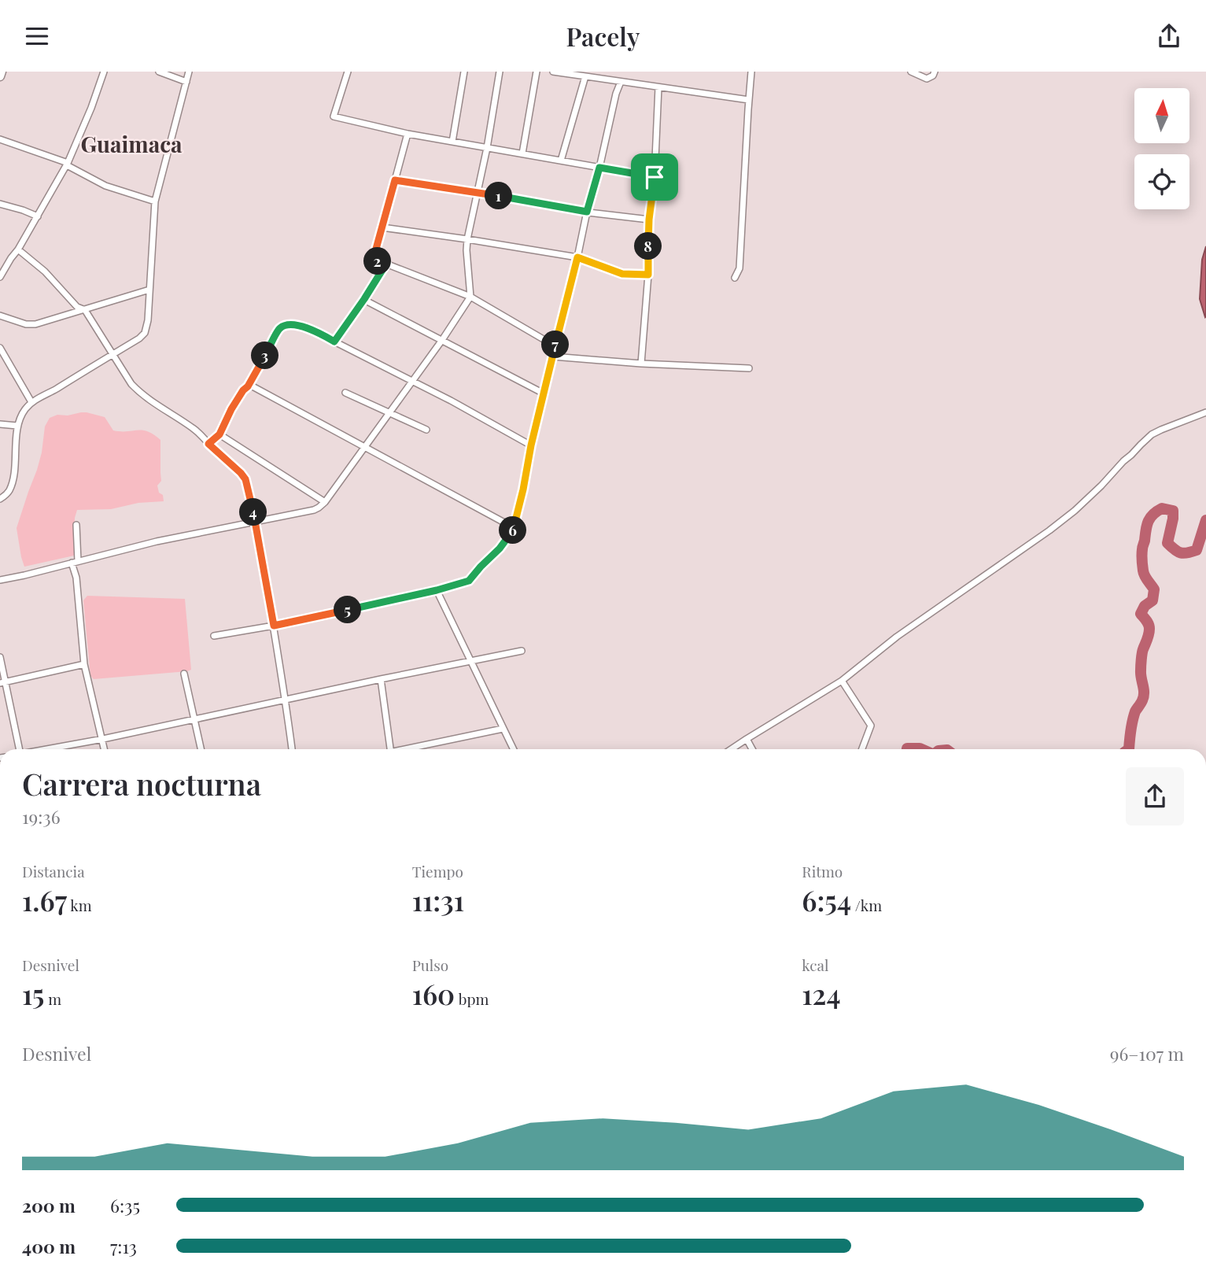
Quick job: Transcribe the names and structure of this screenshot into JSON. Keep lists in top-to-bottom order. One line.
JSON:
{"districts":["Guaimaca"],"north":"top","page":{"header":"Pacely","pins":["1","8","2","7","3","4","6","5"],"heading":["Carrera nocturna","19:36"],"stats":[["Distancia","1.67 km"],["Tiempo","11:31"],["Ritmo","6:54 /km"],["Desnivel","15 m"],["Pulso","160 bpm"],["kcal","124"]],"chart":["Desnivel","96–107 m"],"list":[{"name":"200 m","note":"6:35"},{"name":"400 m","note":"7:13"}]}}
